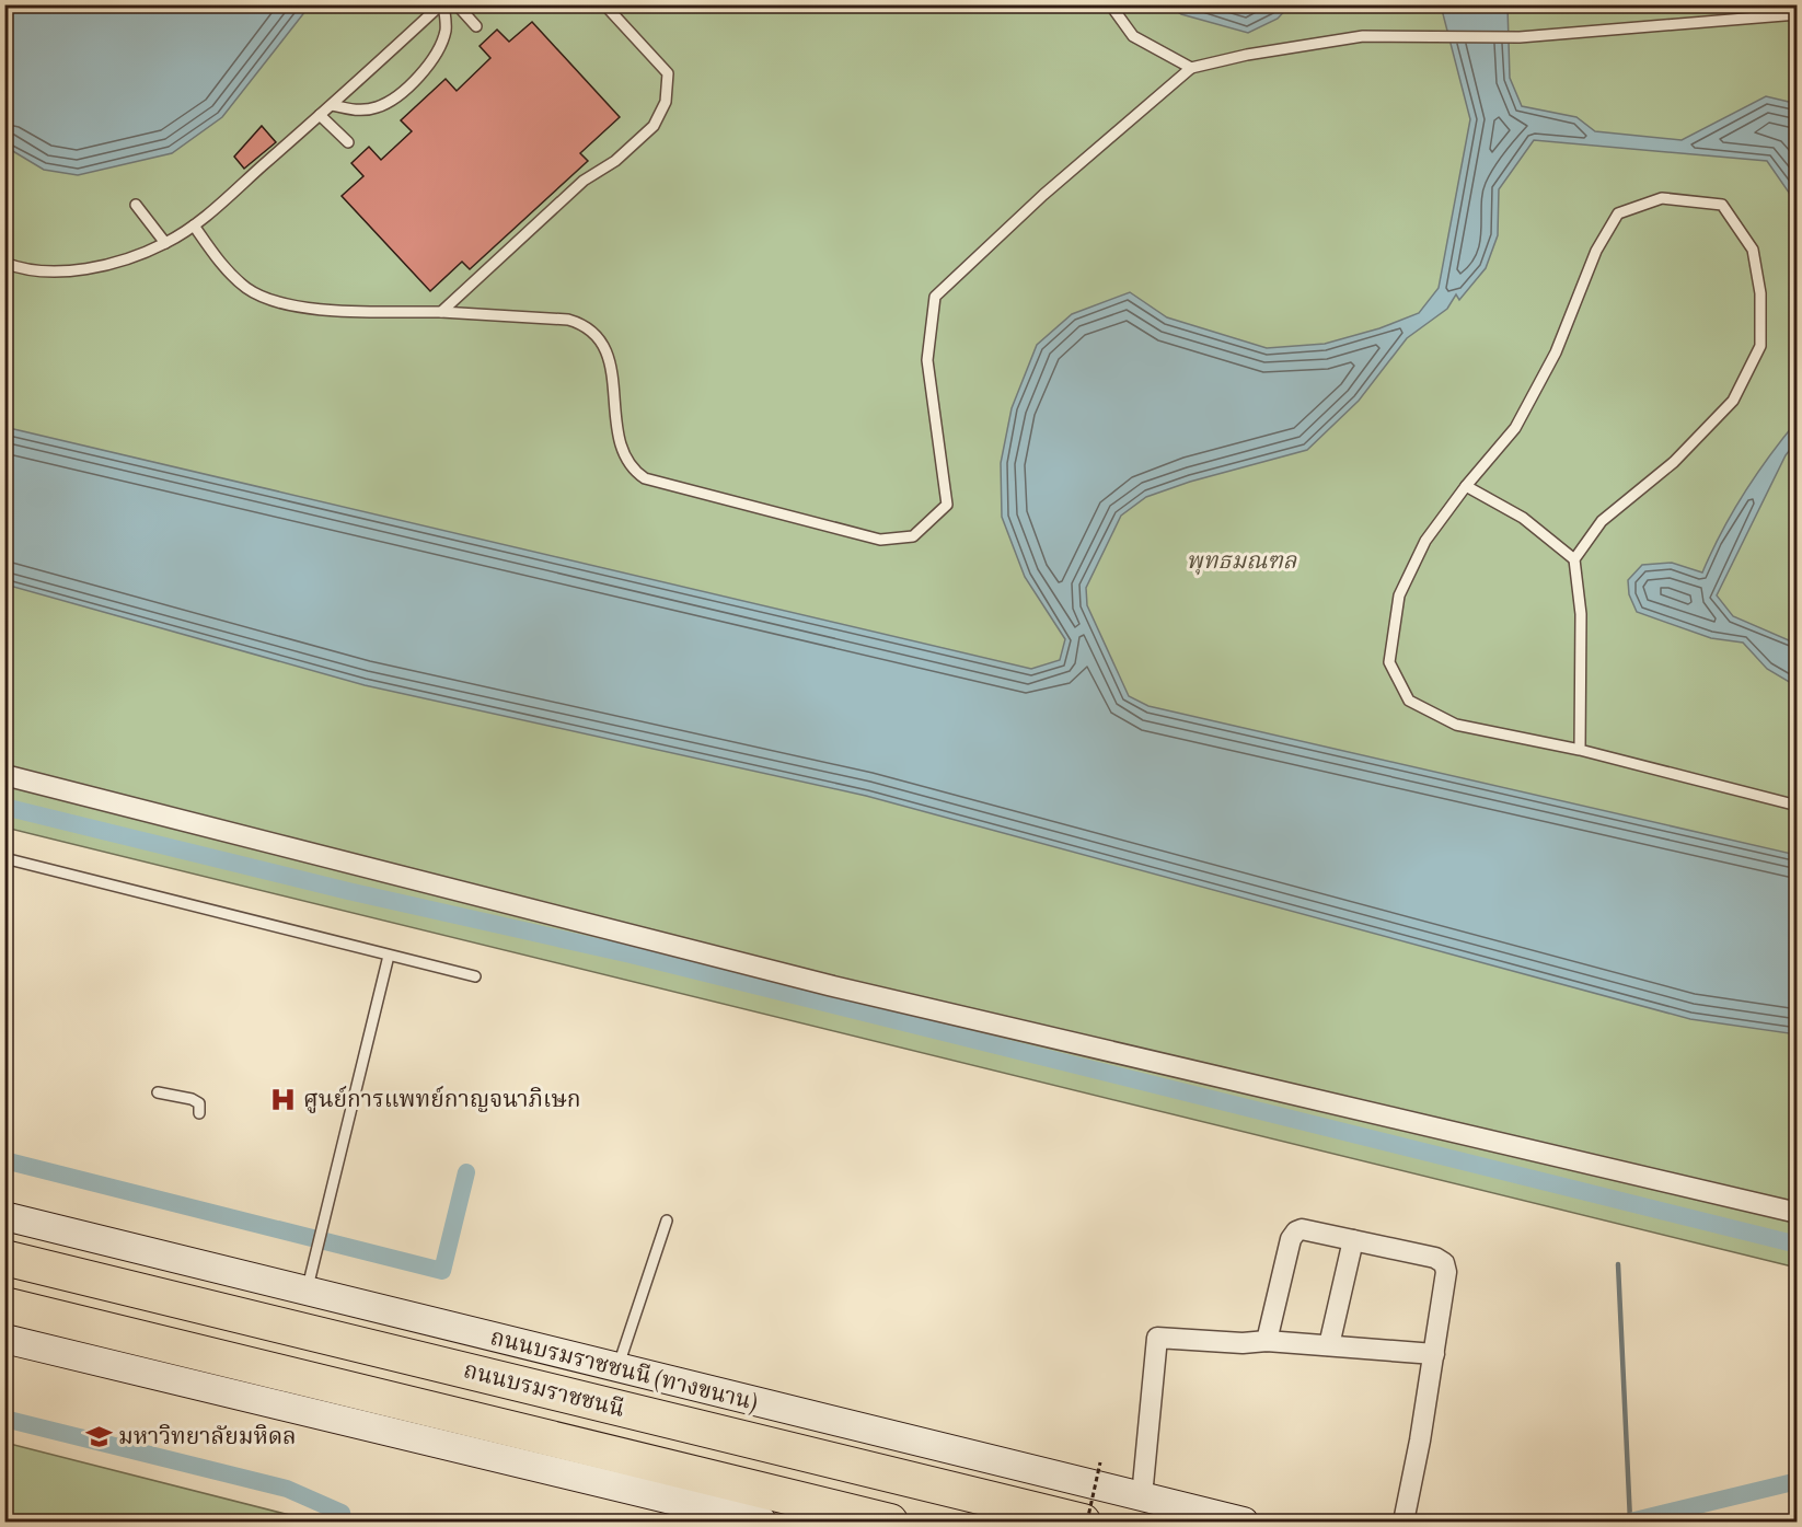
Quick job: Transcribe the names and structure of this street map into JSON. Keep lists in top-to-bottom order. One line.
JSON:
{"streets":{"highway":["ถนนบรมราชชนนี"],"main road":["ถนนบรมราชชนนี (ทางขนาน)"]},"parks":["พุทธมณฑล"],"places":{"hospital":["ศูนย์การแพทย์กาญจนาภิเษก"],"school or university":["มหาวิทยาลัยมหิดล"]}}
